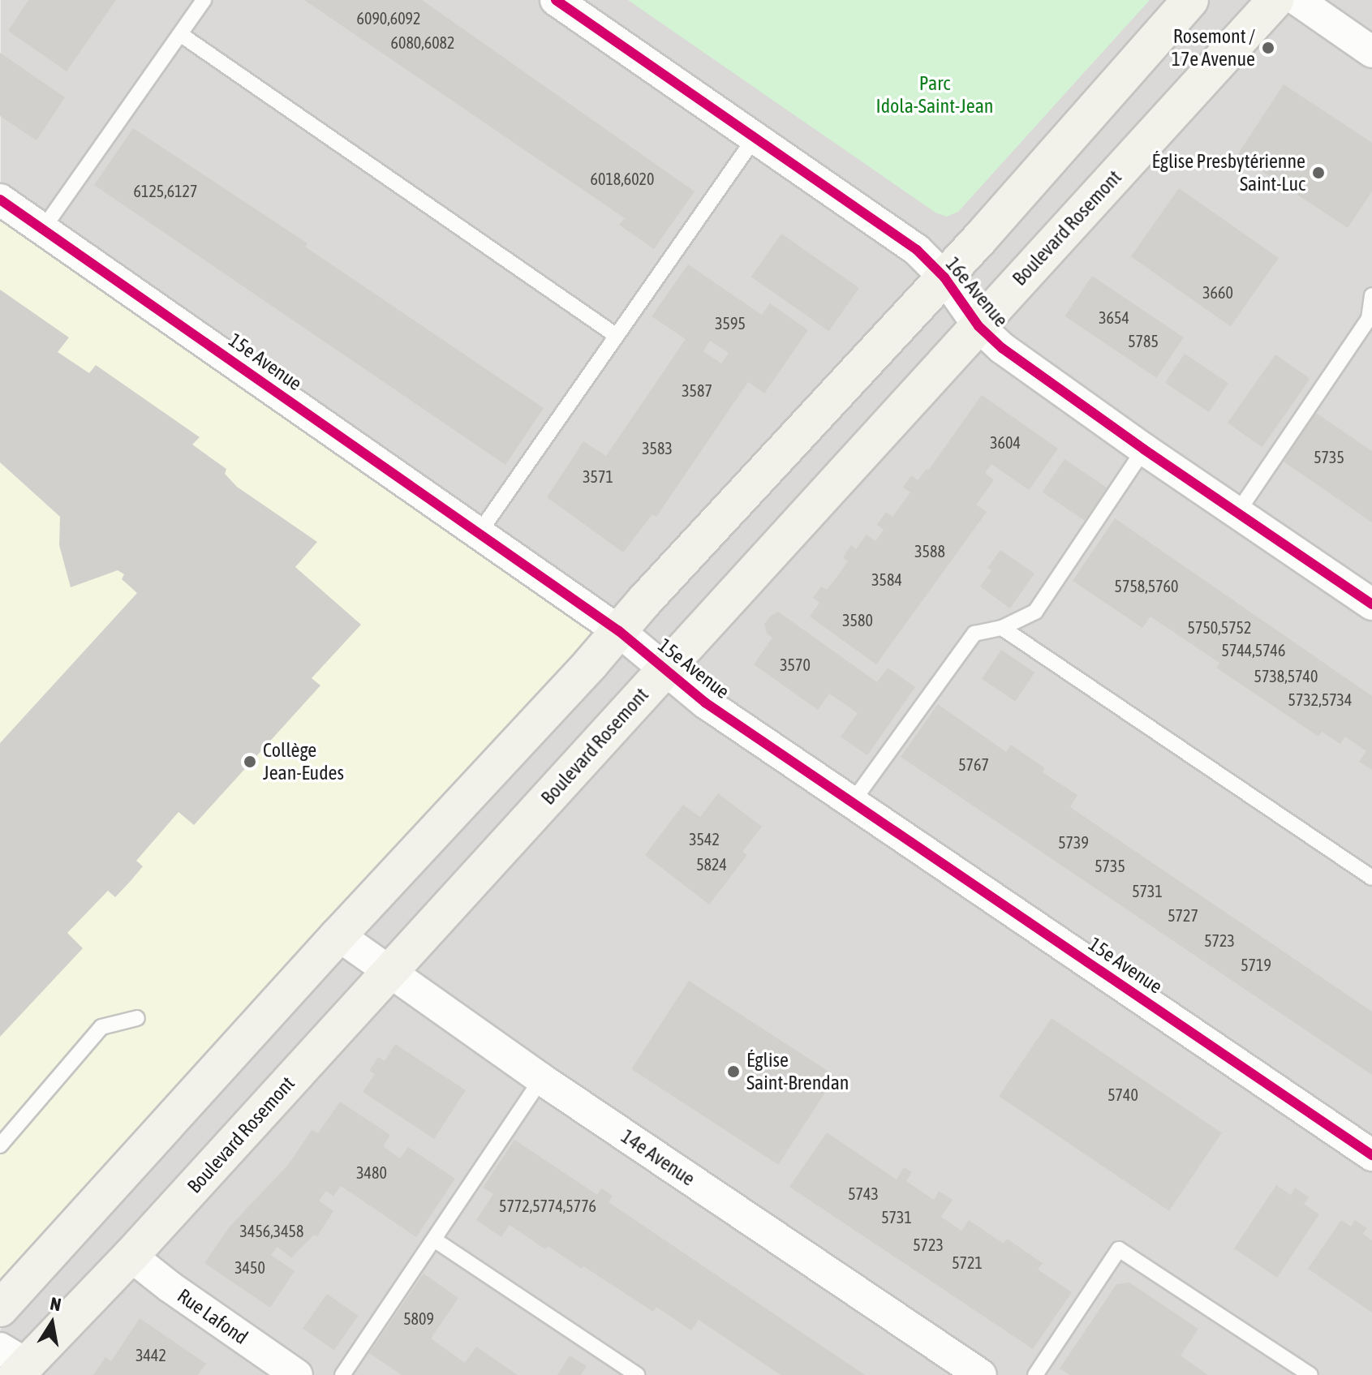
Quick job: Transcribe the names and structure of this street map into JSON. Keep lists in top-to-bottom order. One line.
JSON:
{"streets":{"main road":["Boulevard Rosemont"],"street":["16e Avenue","15e Avenue","14e Avenue","Rue Lafond"]},"crossings":[["Boulevard Rosemont","16e Avenue"],["Boulevard Rosemont","15e Avenue"],["Boulevard Rosemont","14e Avenue"],["Boulevard Rosemont","Rue Lafond"]],"parks":["Parc Idola-Saint-Jean"],"places":["Rosemont / 17e Avenue","Église Presbytérienne Saint-Luc","Collège Jean-Eudes","Église Saint-Brendan"],"house_numbers":["6090,6092","6080,6082","6018,6020","6125,6127","3660","3654","3595","5785","3587","3604","3583","5735","3571","3588","3584","5758,5760","3580","5750,5752","5744,5746","3570","5738,5740","5732,5734","5767","3542","5739","5824","5735","5731","5727","5723","5719","5740","3480","5743","5772,5774,5776","5731","3456,3458","5723","5721","3450","5809","3442"],"north":"top"}
